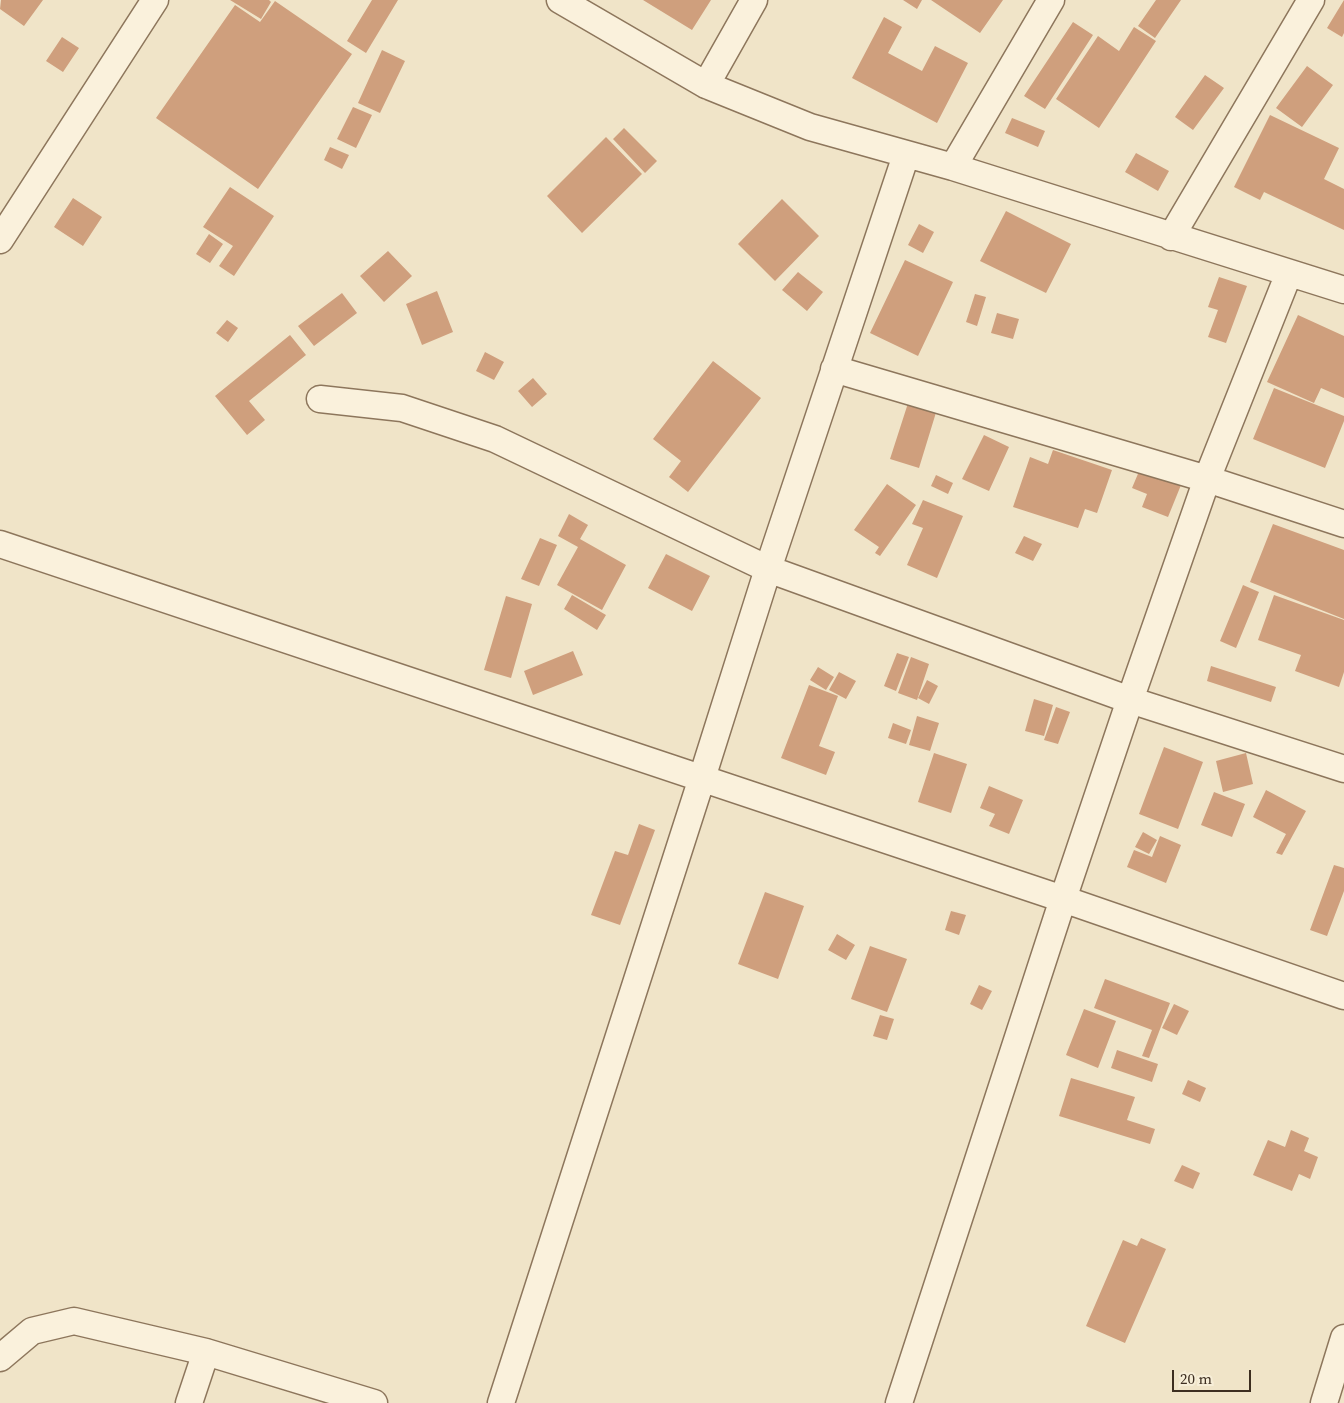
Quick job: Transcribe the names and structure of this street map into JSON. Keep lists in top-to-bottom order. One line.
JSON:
{"scale_bar":"20 m"}
